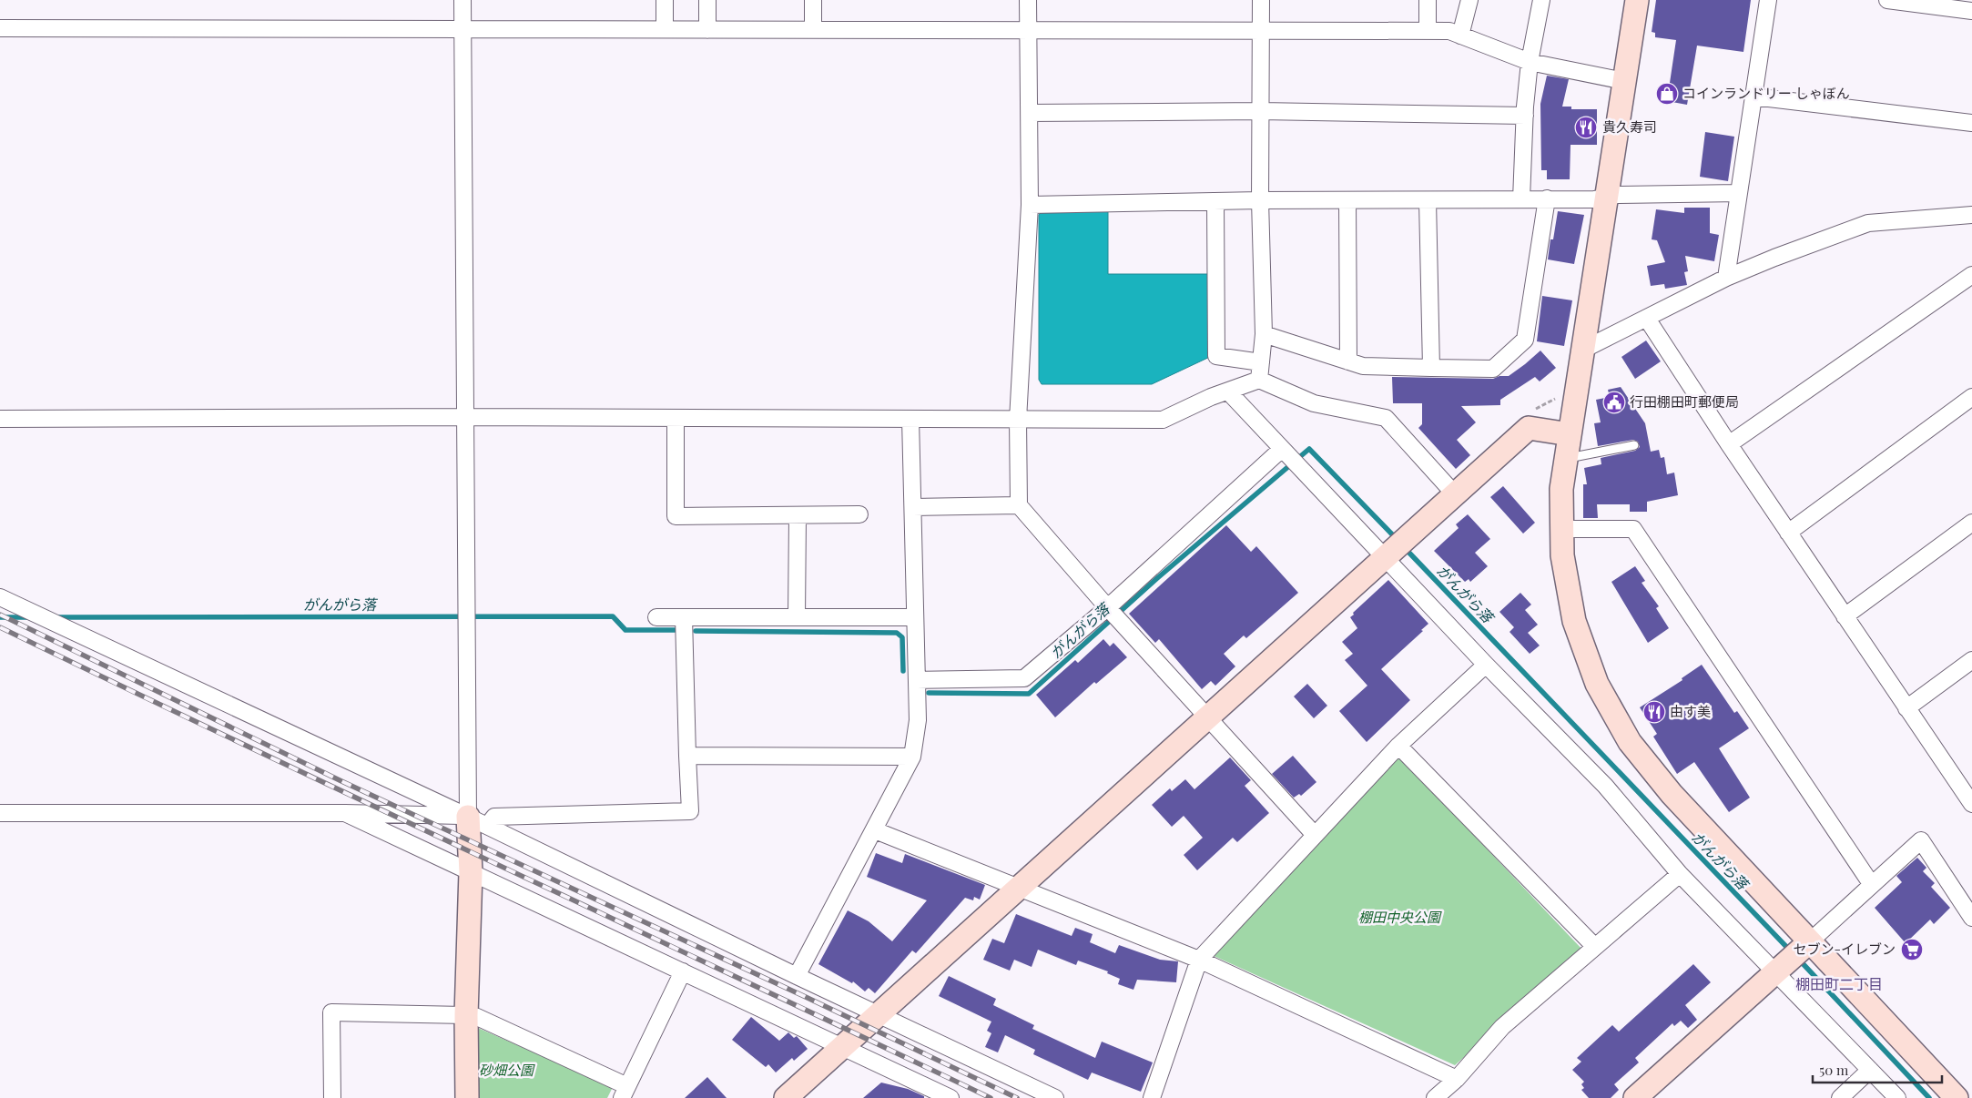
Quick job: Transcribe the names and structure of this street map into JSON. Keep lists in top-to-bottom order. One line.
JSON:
{"districts":["棚田町二丁目"],"water":["がんがら落"],"parks":["棚田中央公園","砂畑公園"],"places":{"shop":["コインランドリー しゃぼん"],"restaurant":["貴久寿司","由す美"],"public building":["行田棚田町郵便局"],"supermarket":["セブン-イレブン"]},"scale_bar":"50 m"}
